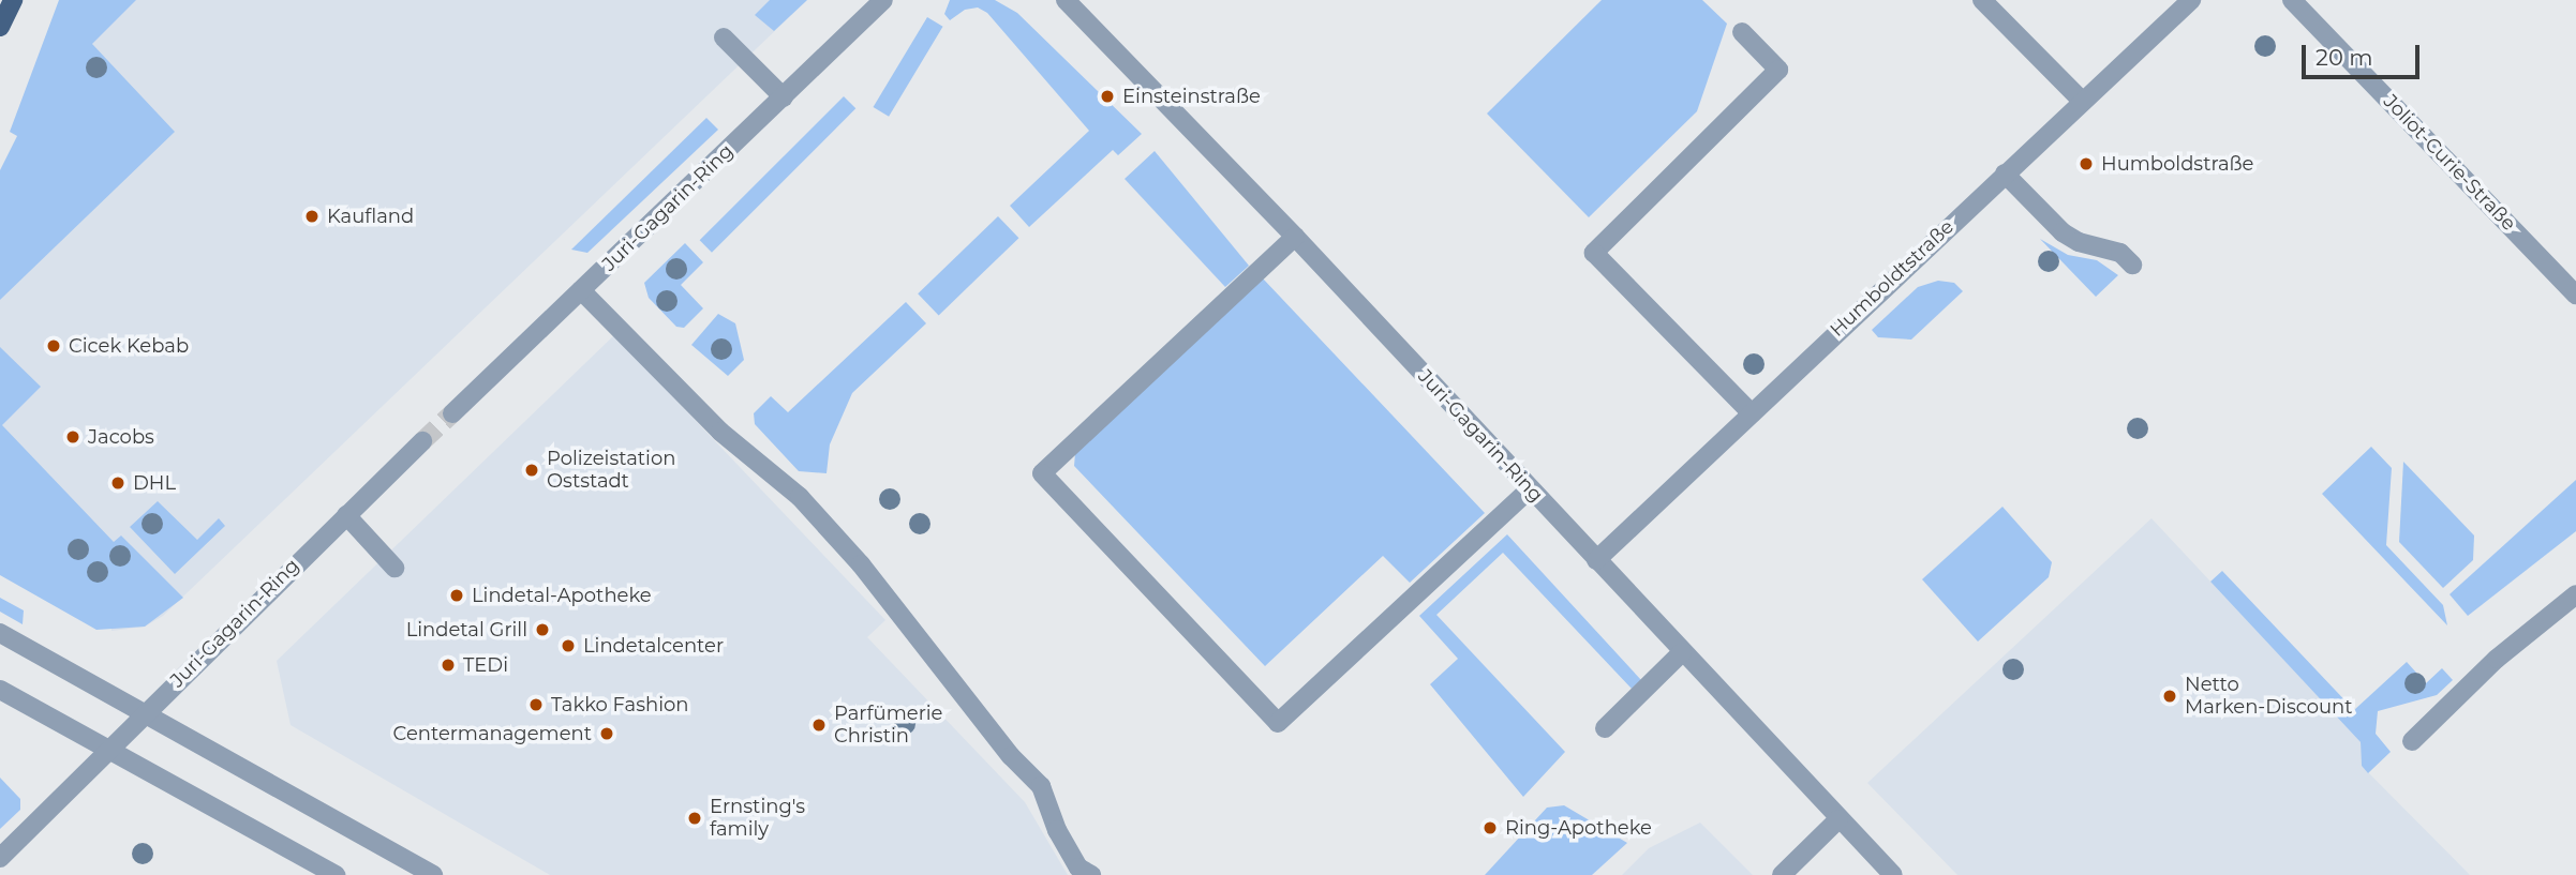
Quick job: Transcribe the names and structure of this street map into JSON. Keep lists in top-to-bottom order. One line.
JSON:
{"streets":{"street":["Joliot-Curie-Straße","Juri-Gagarin-Ring","Humboldtstraße"]},"crossings":[["Juri-Gagarin-Ring","Humboldtstraße"]],"places":["Einsteinstraße","Humboldstraße","Kaufland","Cicek Kebab","Jacobs","Polizeistation Oststadt","DHL","Lindetal-Apotheke","Lindetal Grill","Lindetalcenter","TEDi","Netto Marken-Discount","Takko Fashion","Parfümerie Christin","Centermanagement","Ernsting's family","Ring-Apotheke"],"scale_bar":"20 m"}
